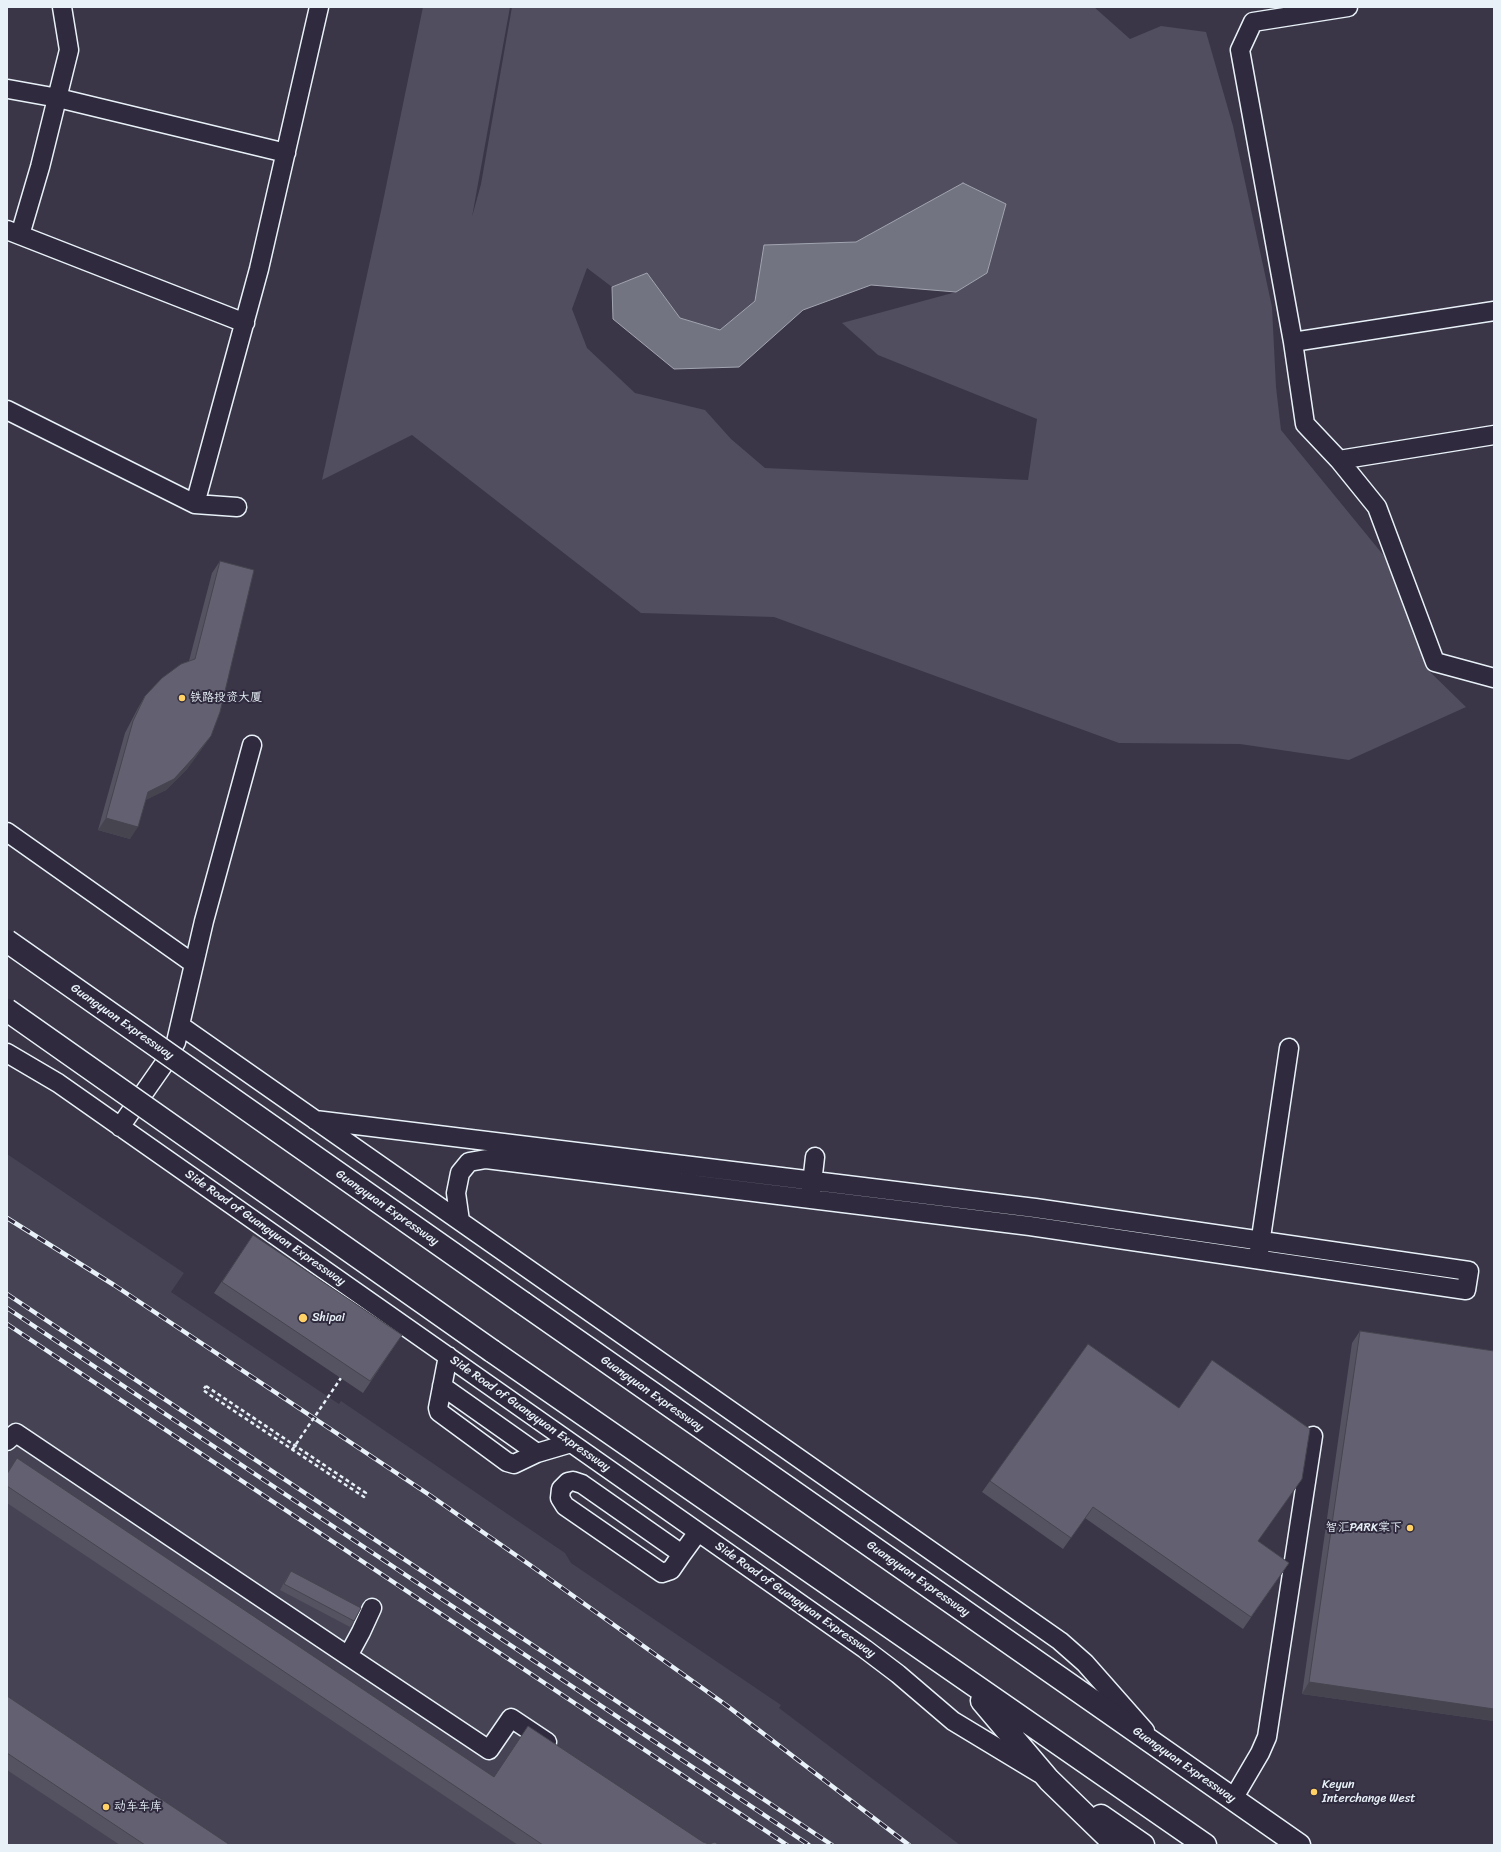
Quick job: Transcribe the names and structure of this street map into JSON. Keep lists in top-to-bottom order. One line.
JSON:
{"streets":{"highway":["Guangyuan Expressway"],"street":["Side Road of Guangyuan Expressway"]},"places":["铁路投资大厦","Shipai","智汇PARK棠下","Keyun Interchange West","动车车库"]}
